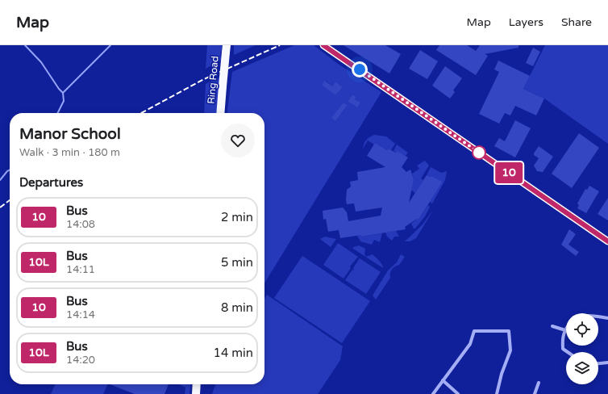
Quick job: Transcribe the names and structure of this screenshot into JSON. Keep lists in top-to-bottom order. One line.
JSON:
{"streets":{"highway":["Ring Road"]},"lines":["bus line 10"],"page":{"header":"Map","nav":["Map","Layers","Share"],"on_map":"10","heading":[["Manor School","Walk · 3 min · 180 m"],"Departures"],"list":[{"mark":"10","name":"Bus","note":"14:08","value":"2 min"},{"mark":"10L","name":"Bus","note":"14:11","value":"5 min"},{"mark":"10","name":"Bus","note":"14:14","value":"8 min"},{"mark":"10L","name":"Bus","note":"14:20","value":"14 min"}]}}
